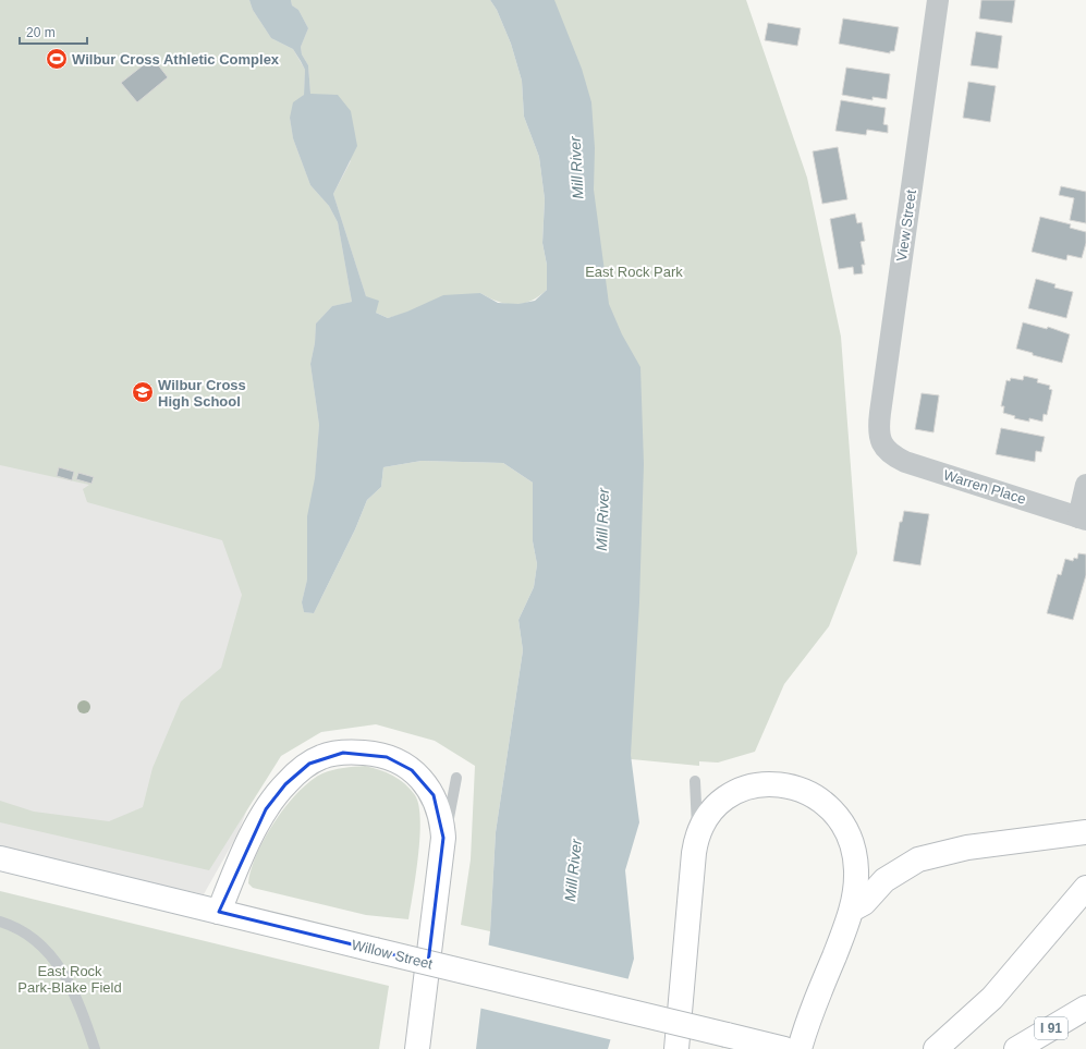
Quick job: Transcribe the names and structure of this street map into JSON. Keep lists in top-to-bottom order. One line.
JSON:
{"streets":{"main road":["Willow Street","I 91"],"street":["View Street","Warren Place"]},"crossings":[["View Street","Warren Place"]],"water":["Mill River"],"parks":["East Rock Park","East Rock Park-Blake Field"],"places":{"sports":["Wilbur Cross Athletic Complex"],"school or university":["Wilbur Cross High School"]},"scale_bar":"20 m"}
